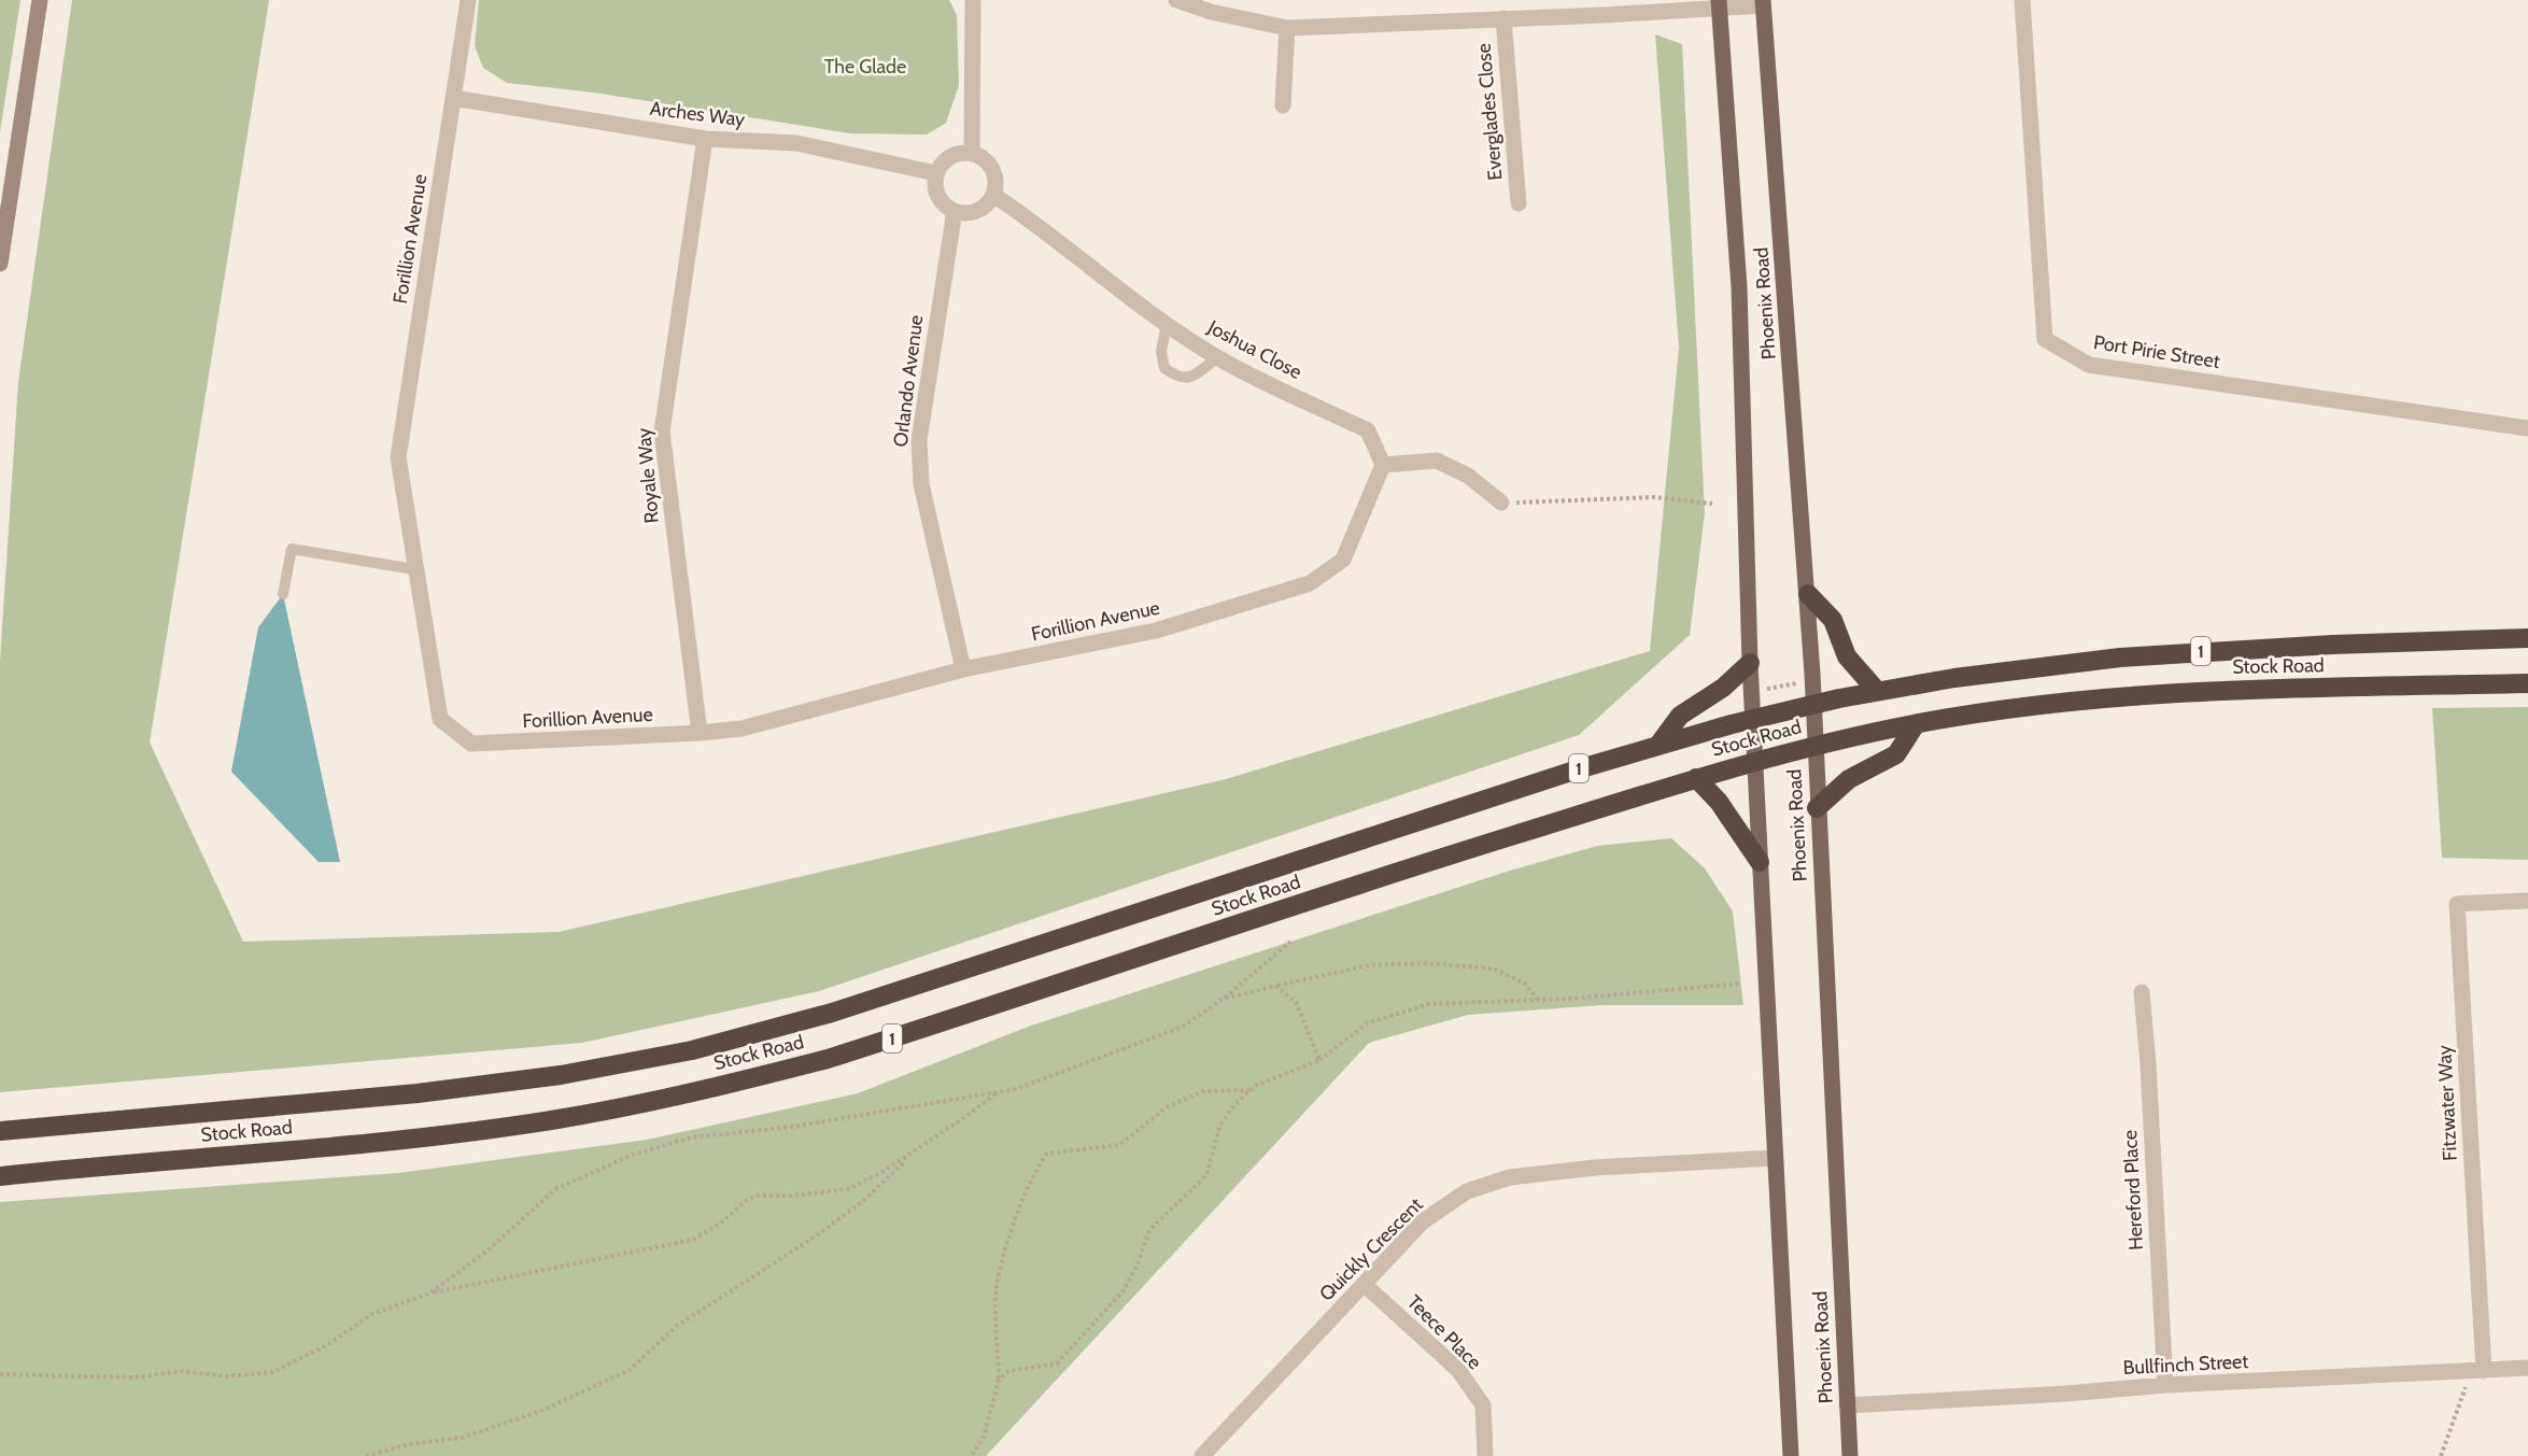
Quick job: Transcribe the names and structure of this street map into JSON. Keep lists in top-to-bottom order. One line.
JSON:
{"streets":{"highway":["1","Stock Road"],"main road":["Phoenix Road"],"street":["Everglades Close","Arches Way","Forillion Avenue","Joshua Close","Port Pirie Street","Orlando Avenue","Royale Way","Fitzwater Way","Hereford Place","Quickly Crescent","Teece Place","Bullfinch Street"]},"crossings":[["Arches Way","Forillion Avenue"],["Arches Way","Joshua Close"],["Arches Way","Orlando Avenue"],["Arches Way","Royale Way"],["Forillion Avenue","Joshua Close"],["Forillion Avenue","Orlando Avenue"],["Forillion Avenue","Royale Way"],["Phoenix Road","Stock Road"],["Phoenix Road","Quickly Crescent"],["Phoenix Road","Bullfinch Street"],["Joshua Close","Orlando Avenue"],["Fitzwater Way","Bullfinch Street"],["Hereford Place","Bullfinch Street"],["Quickly Crescent","Teece Place"]],"parks":["The Glade"]}
